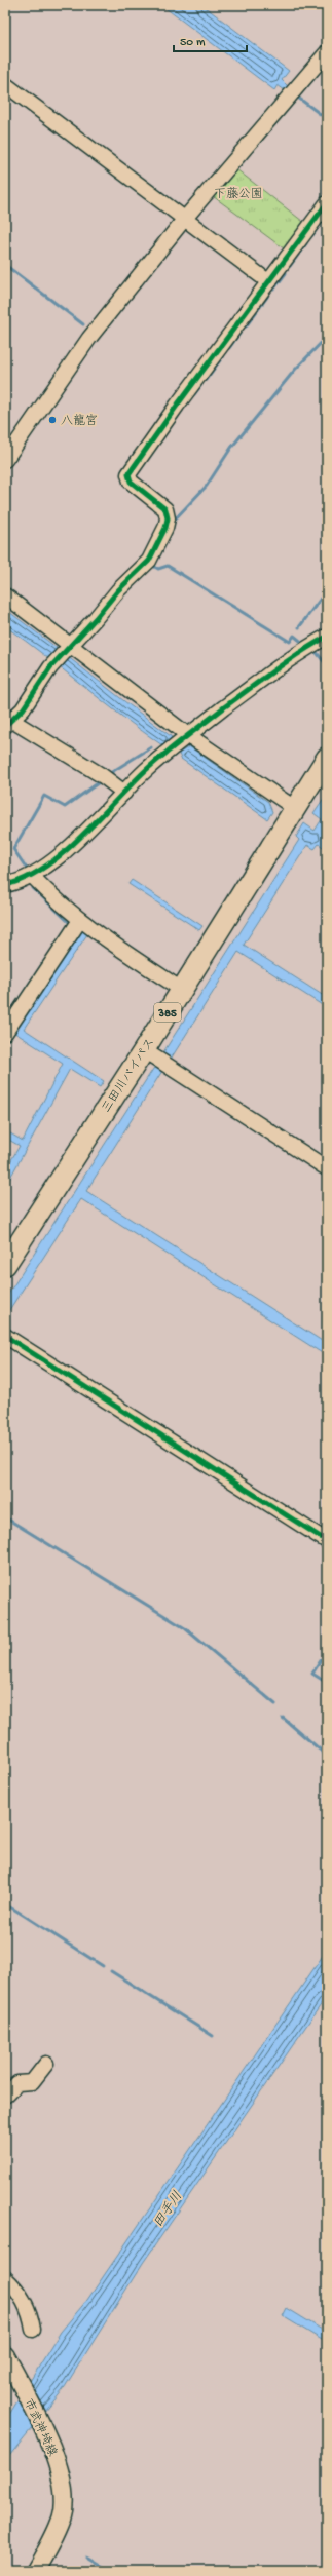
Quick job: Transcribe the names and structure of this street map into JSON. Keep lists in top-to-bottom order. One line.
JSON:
{"streets":{"highway":["385","三田川バイパス"],"main road":["市武神埼線"]},"water":["田手川"],"parks":["下藤公園"],"places":["八龍宮"],"scale_bar":"50 m"}
